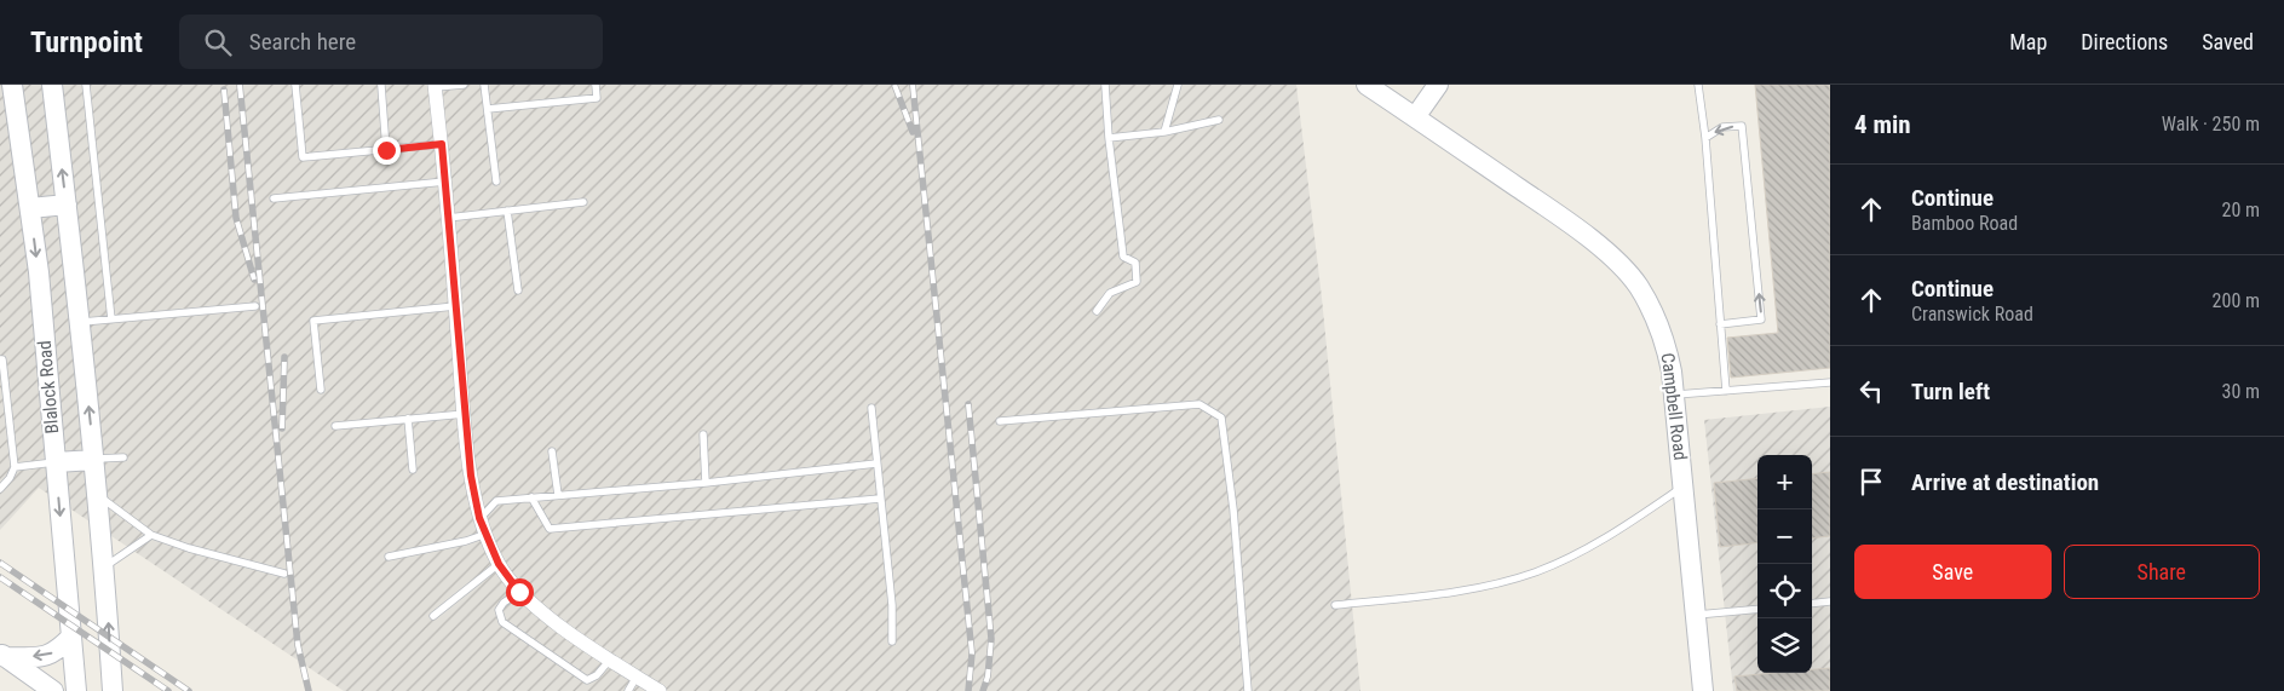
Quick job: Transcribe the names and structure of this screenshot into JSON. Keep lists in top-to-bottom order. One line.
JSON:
{"streets":{"main road":["Blalock Road","Campbell Road"]},"page":{"header":"Turnpoint","search":"Search here","nav":["Map","Directions","Saved"],"heading":["4 min","Walk · 250 m"],"list":[["Continue","Bamboo Road","20 m"],["Continue","Cranswick Road","200 m"],["Turn left","30 m"],"Arrive at destination"],"map_buttons":["+","−"],"buttons":["Save","Share"]}}
